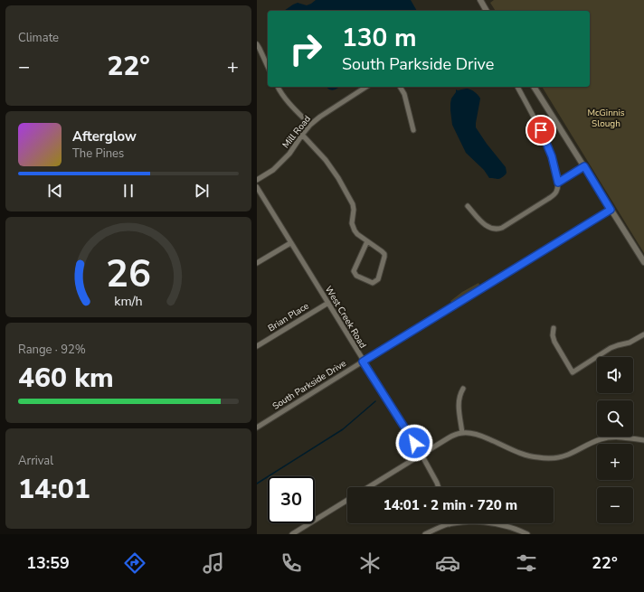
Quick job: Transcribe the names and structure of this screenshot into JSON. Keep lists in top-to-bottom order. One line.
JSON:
{"streets":{"street":["Mill Road","Brian Place","West Creek Road","South Parkside Drive"]},"crossings":[["Brian Place","West Creek Road"],["West Creek Road","South Parkside Drive"]],"parks":["McGinnis Slough"],"page":{"tile":["Climate",["Range · 92%","460 km"],["Arrival","14:01"]],"turn":["130 m","South Parkside Drive"],"heat":["−","22°","+"],"song":["Afterglow","The Pines"],"map_buttons":["+","−"],"limit":"30","trip":"14:01 · 2 min · 720 m","tabs":["13:59","22°"],"gauge":["26","km/h"]}}
